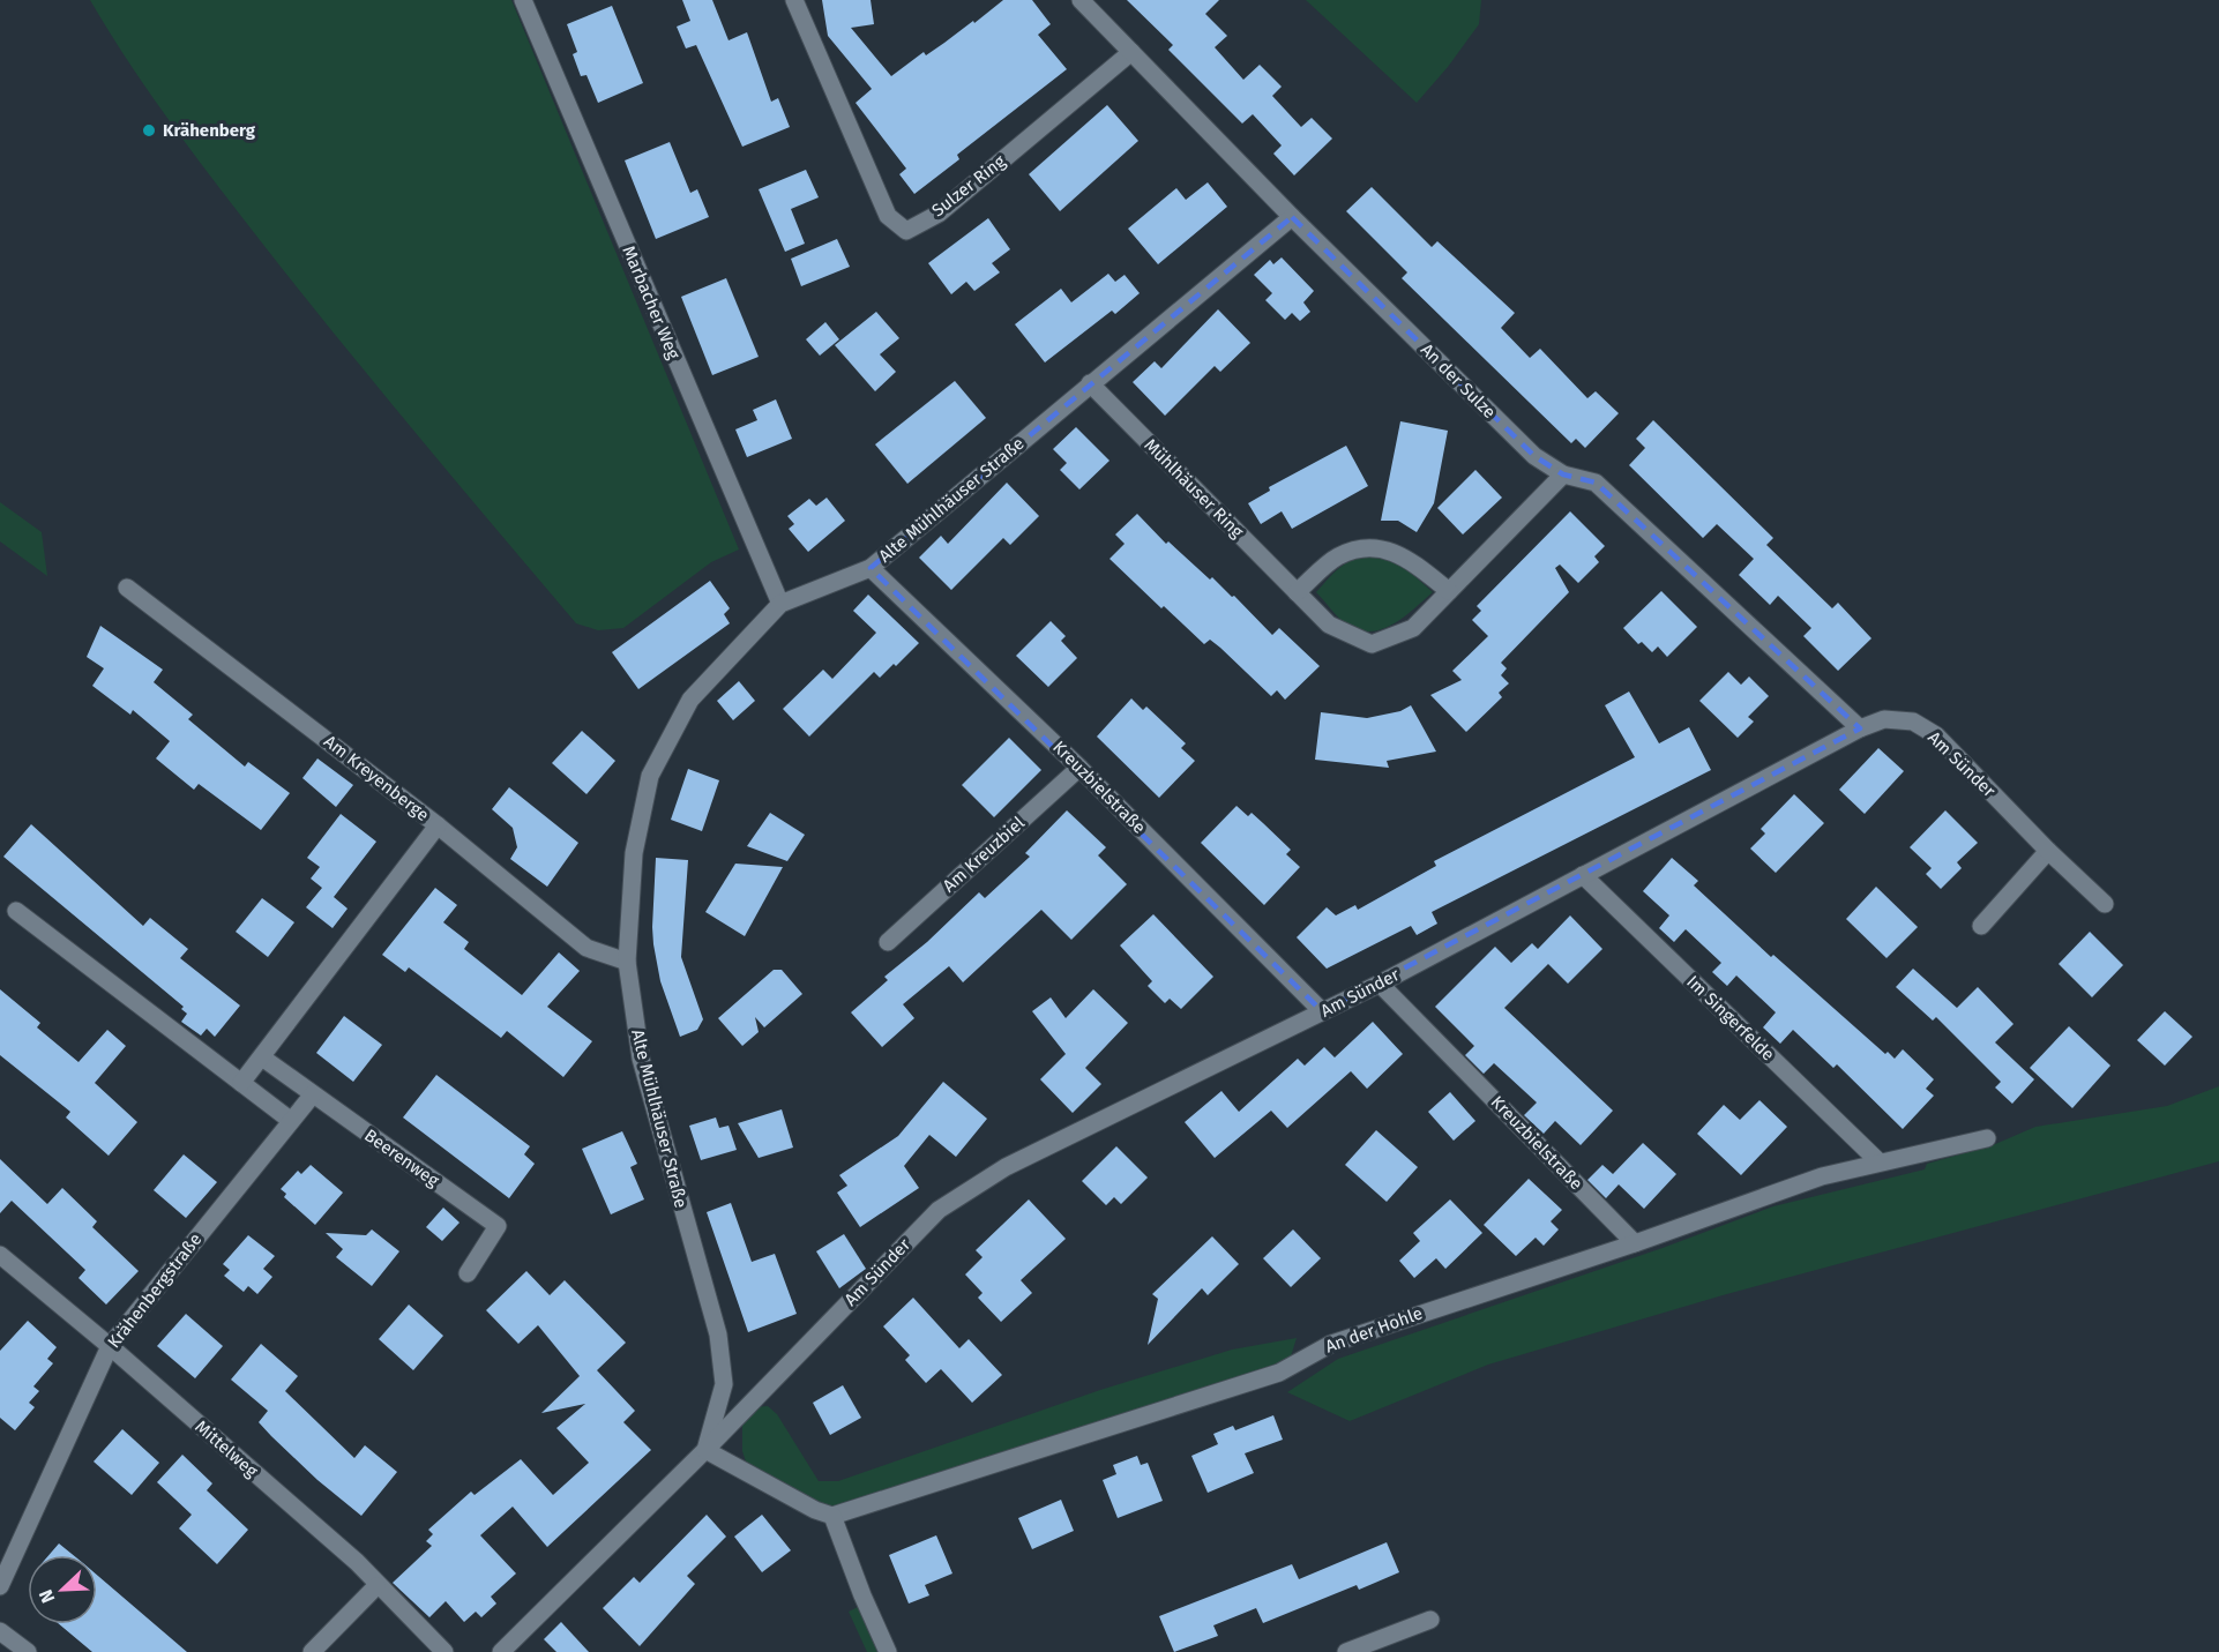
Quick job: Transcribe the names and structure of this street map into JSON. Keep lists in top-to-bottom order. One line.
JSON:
{"streets":{"street":["Sulzer Ring","Marbacher Weg","An der Sulze","Mühlhäuser Ring","Alte Mühlhäuser Straße","Am Sünder","Am Kreyenberge","Kreuzbielstraße","Am Kreuzbiel","Im Singerfelde","Beerenweg","Krähenbergstraße","An der Hohle","Mittelweg"]},"crossings":[["Sulzer Ring","An der Sulze"],["Marbacher Weg","Alte Mühlhäuser Straße"],["An der Sulze","Mühlhäuser Ring"],["An der Sulze","Alte Mühlhäuser Straße"],["An der Sulze","Am Sünder"],["Mühlhäuser Ring","Alte Mühlhäuser Straße"],["Alte Mühlhäuser Straße","Am Sünder"],["Alte Mühlhäuser Straße","Am Kreyenberge"],["Alte Mühlhäuser Straße","Kreuzbielstraße"],["Am Sünder","Kreuzbielstraße"],["Am Sünder","Im Singerfelde"],["Kreuzbielstraße","Am Kreuzbiel"],["Kreuzbielstraße","An der Hohle"],["Im Singerfelde","An der Hohle"],["Beerenweg","Krähenbergstraße"],["Krähenbergstraße","Mittelweg"]],"places":["Krähenberg"],"north":"bottom left"}
